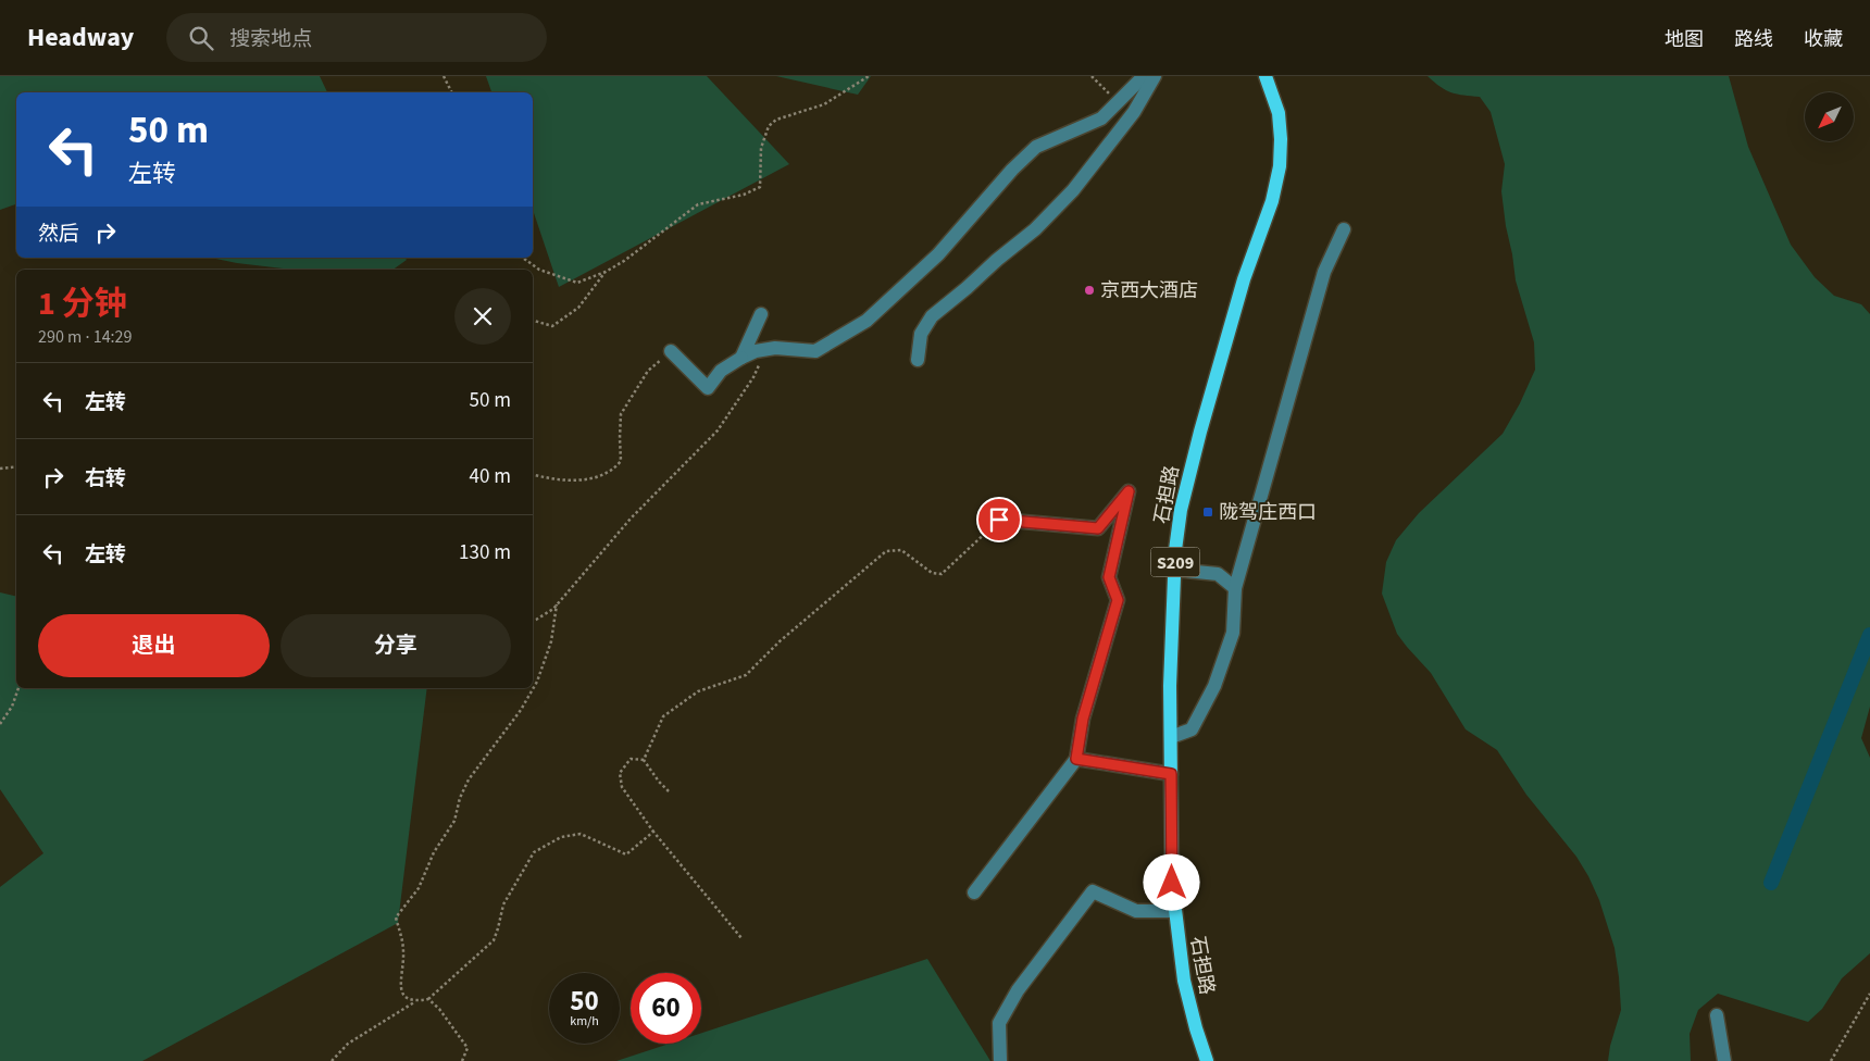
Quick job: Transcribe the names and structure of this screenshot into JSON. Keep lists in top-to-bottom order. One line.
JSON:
{"streets":{"main road":["石担路","S209"]},"places":{"other":["京西大酒店"],"transit":["陇驾庄西口"]},"north":"bottom left","page":{"header":"Headway","search":"搜索地点","nav":["地图","路线","收藏"],"turn":["50 m","左转"],"then":"然后","heading":["1 分钟","290 m · 14:29"],"list":[{"name":"左转","value":"50 m"},{"name":"右转","value":"40 m"},{"name":"左转","value":"130 m"}],"buttons":["退出","分享"],"speed":"50 km/h","limit":"60"}}
